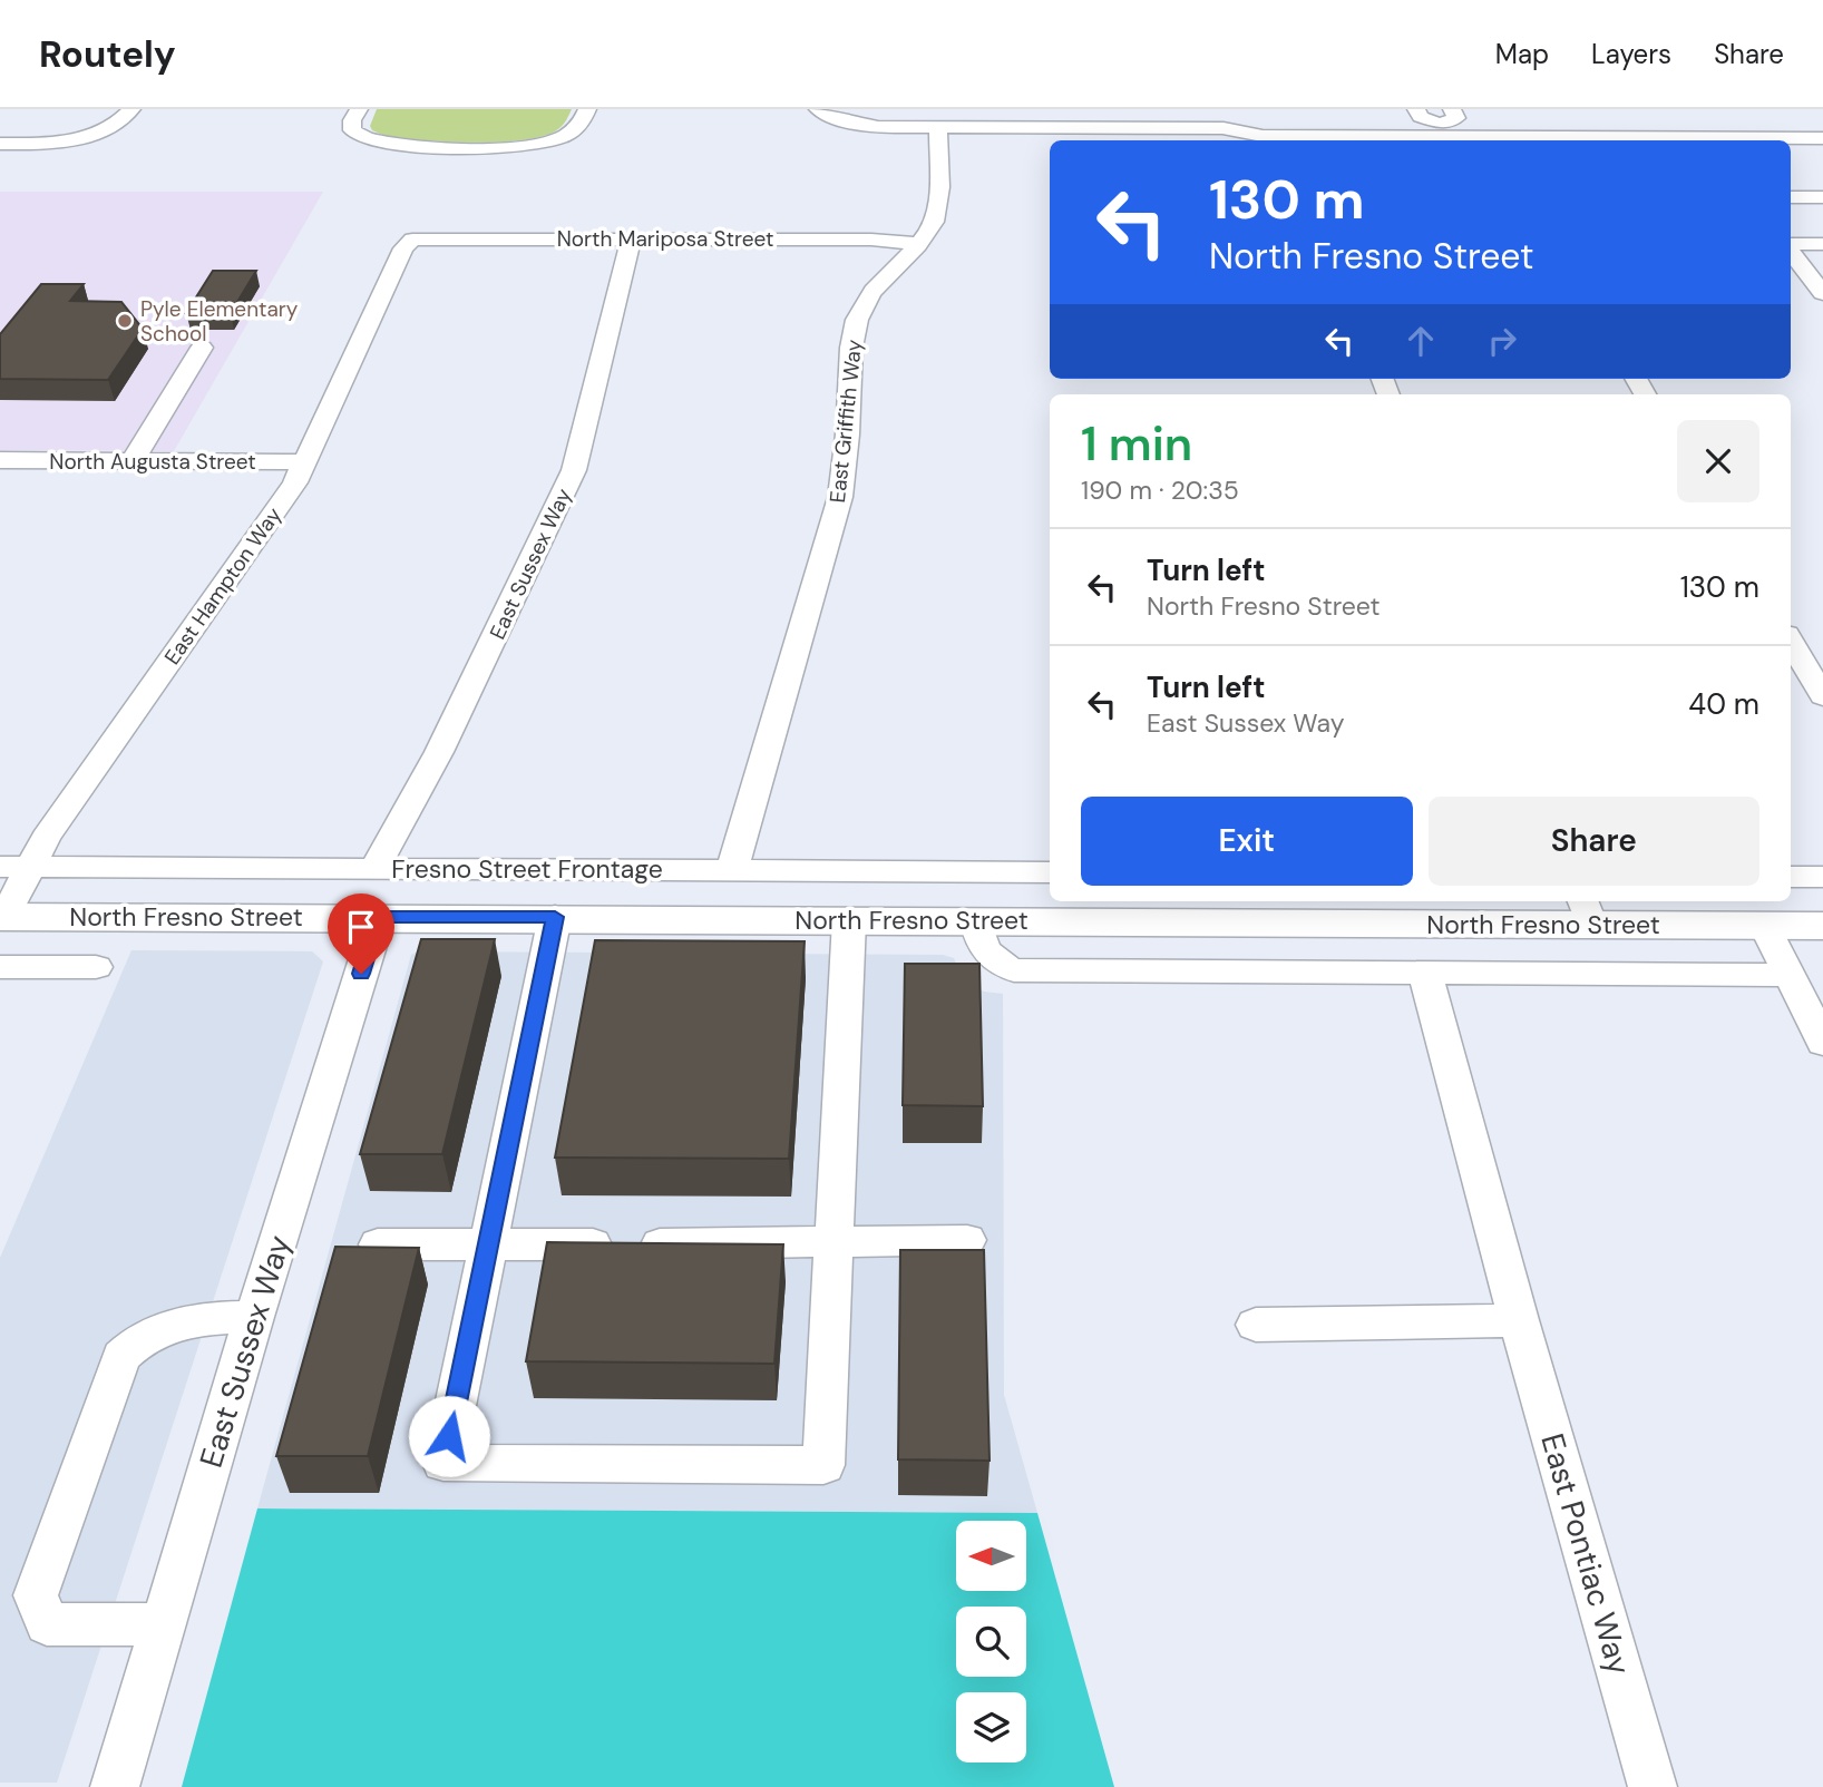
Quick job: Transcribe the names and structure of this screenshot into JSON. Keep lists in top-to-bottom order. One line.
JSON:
{"streets":{"main road":["North Fresno Street"],"street":["North Mariposa Street","East Griffith Way","North Augusta Street","East Sussex Way","East Hampton Way","Fresno Street Frontage","East Pontiac Way"]},"crossings":[["North Mariposa Street","East Griffith Way"],["North Mariposa Street","East Sussex Way"],["North Mariposa Street","East Hampton Way"],["East Griffith Way","Fresno Street Frontage"],["North Augusta Street","East Hampton Way"],["East Sussex Way","Fresno Street Frontage"],["East Sussex Way","North Fresno Street"],["East Hampton Way","Fresno Street Frontage"],["East Hampton Way","North Fresno Street"]],"places":["Pyle Elementary School"],"north":"left","page":{"header":"Routely","nav":["Map","Layers","Share"],"turn":["130 m","North Fresno Street"],"heading":["1 min","190 m · 20:35"],"list":[{"name":"Turn left","note":"North Fresno Street","value":"130 m"},{"name":"Turn left","note":"East Sussex Way","value":"40 m"}],"buttons":["Exit","Share"]}}
